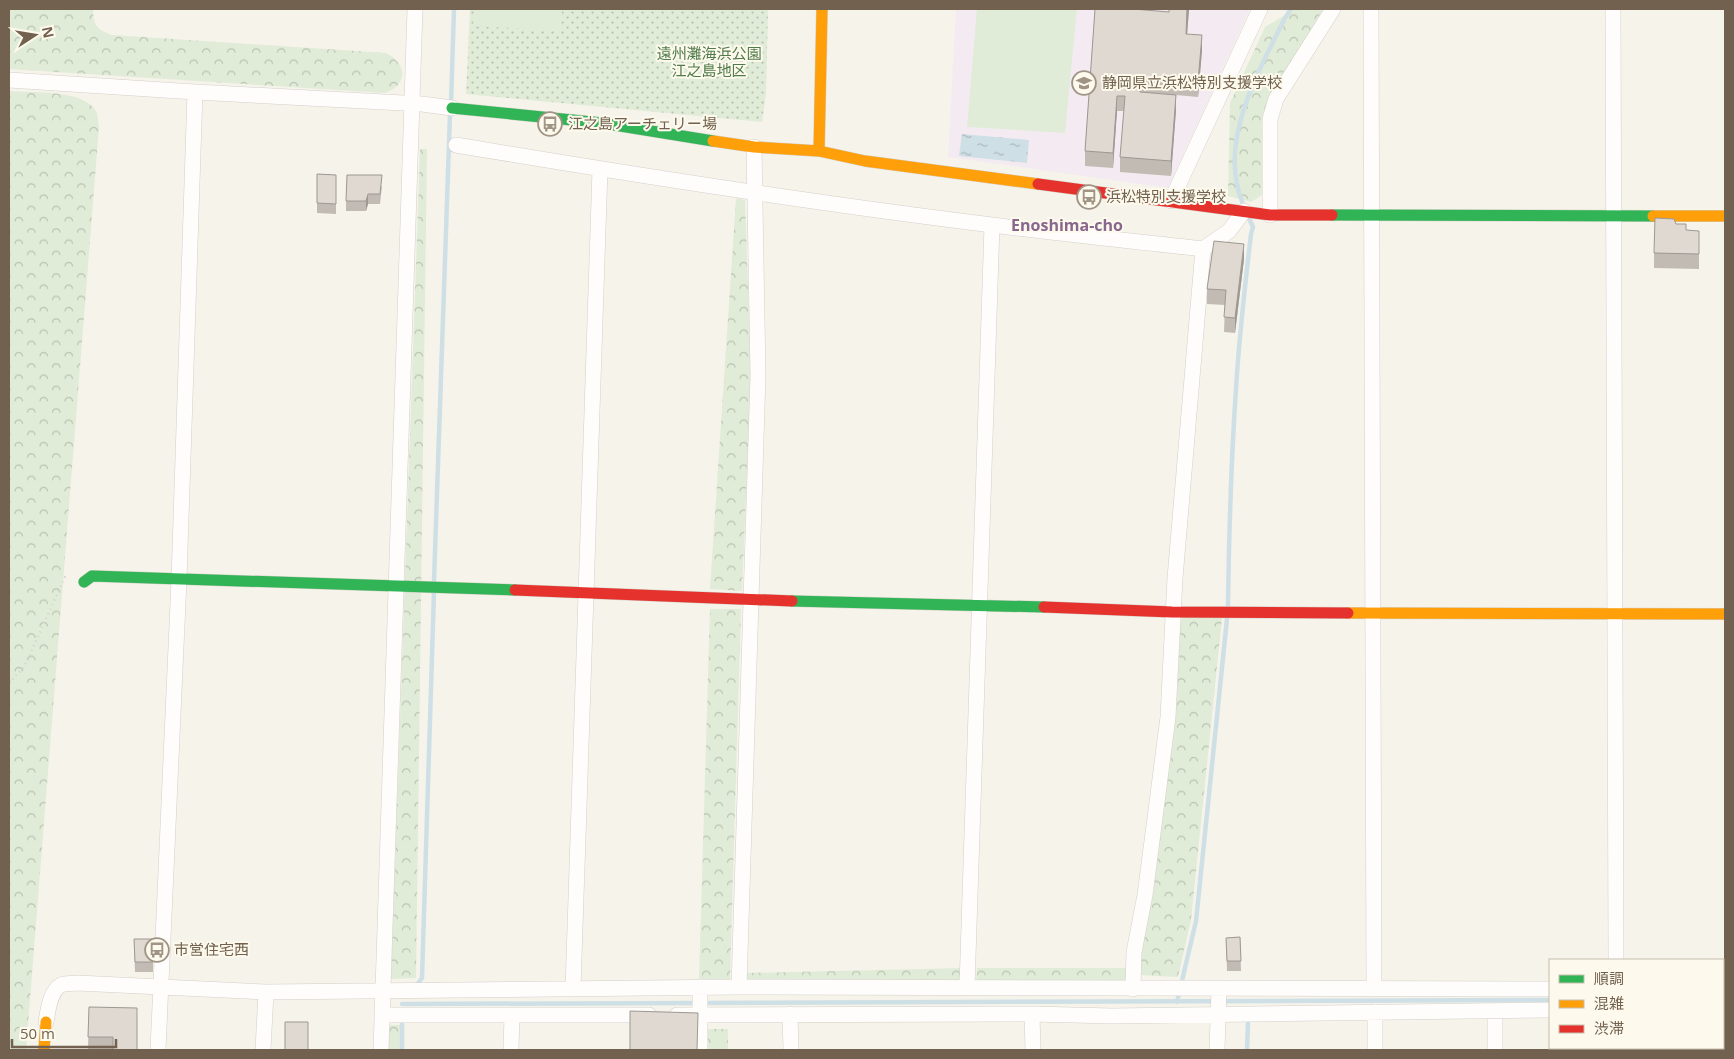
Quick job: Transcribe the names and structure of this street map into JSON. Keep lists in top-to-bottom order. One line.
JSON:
{"districts":["Enoshima-cho"],"parks":["遠州灘海浜公園 江之島地区"],"places":{"school or university":["静岡県立浜松特別支援学校"],"bus stop":["江之島アーチェリー場","浜松特別支援学校","市営住宅西"]},"legend":["順調","混雑","渋滞"],"scale_bar":"50 m","north":"right"}
